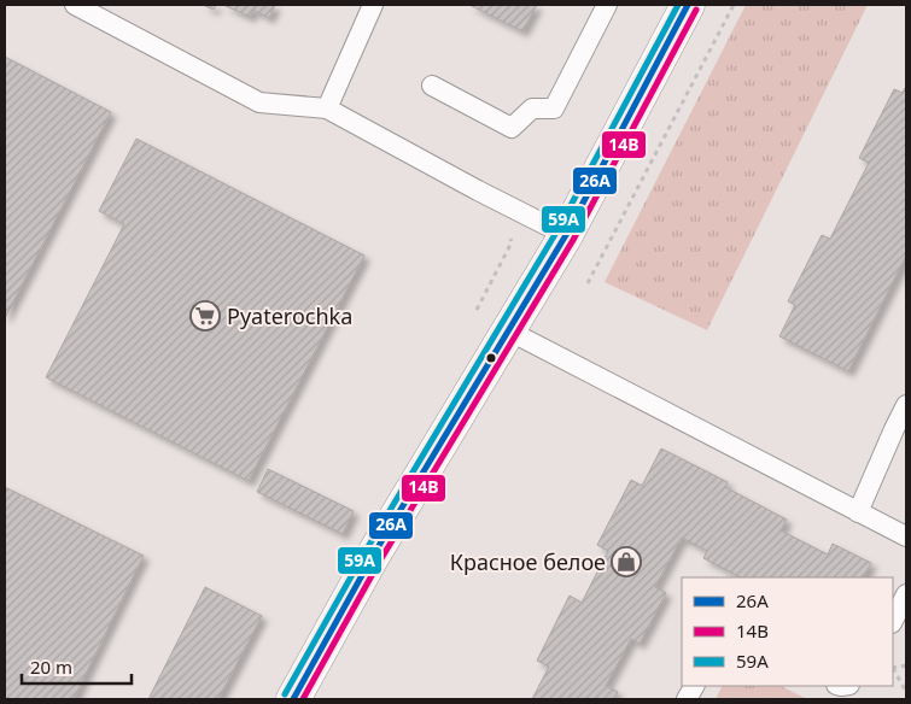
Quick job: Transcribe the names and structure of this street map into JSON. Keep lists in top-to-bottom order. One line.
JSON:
{"places":{"supermarket":["Pyaterochka"],"shop":["Красное белое"]},"lines":["transit line 26А","transit line 59А","transit line 14В"],"legend":["26А","14В","59А"],"scale_bar":"20 m"}
